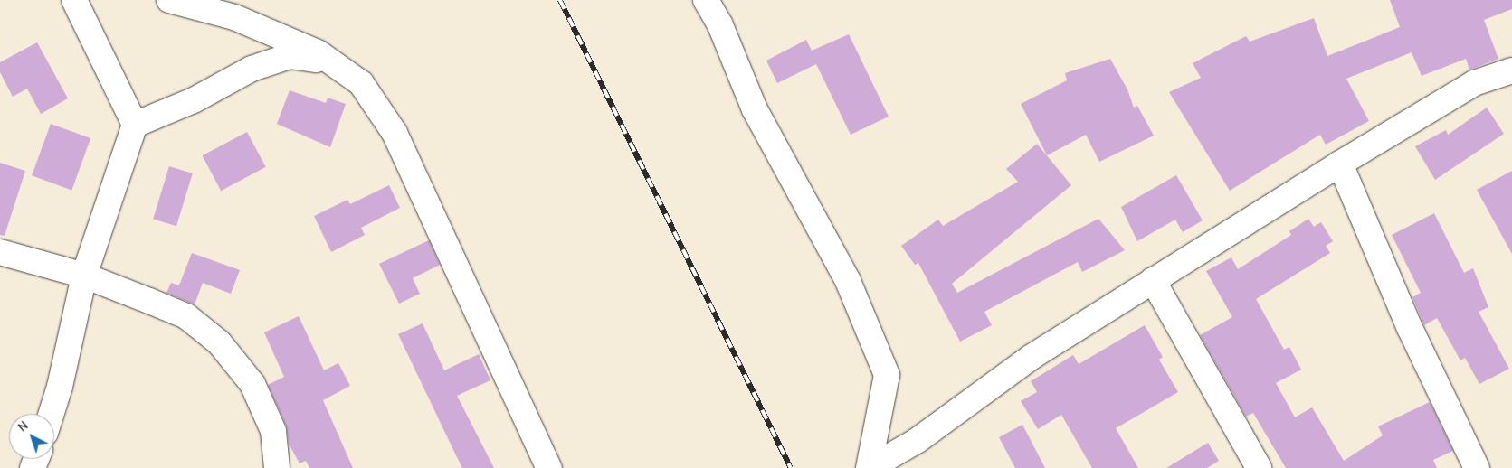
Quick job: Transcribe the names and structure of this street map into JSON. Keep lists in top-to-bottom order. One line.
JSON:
{"north":"top left"}
